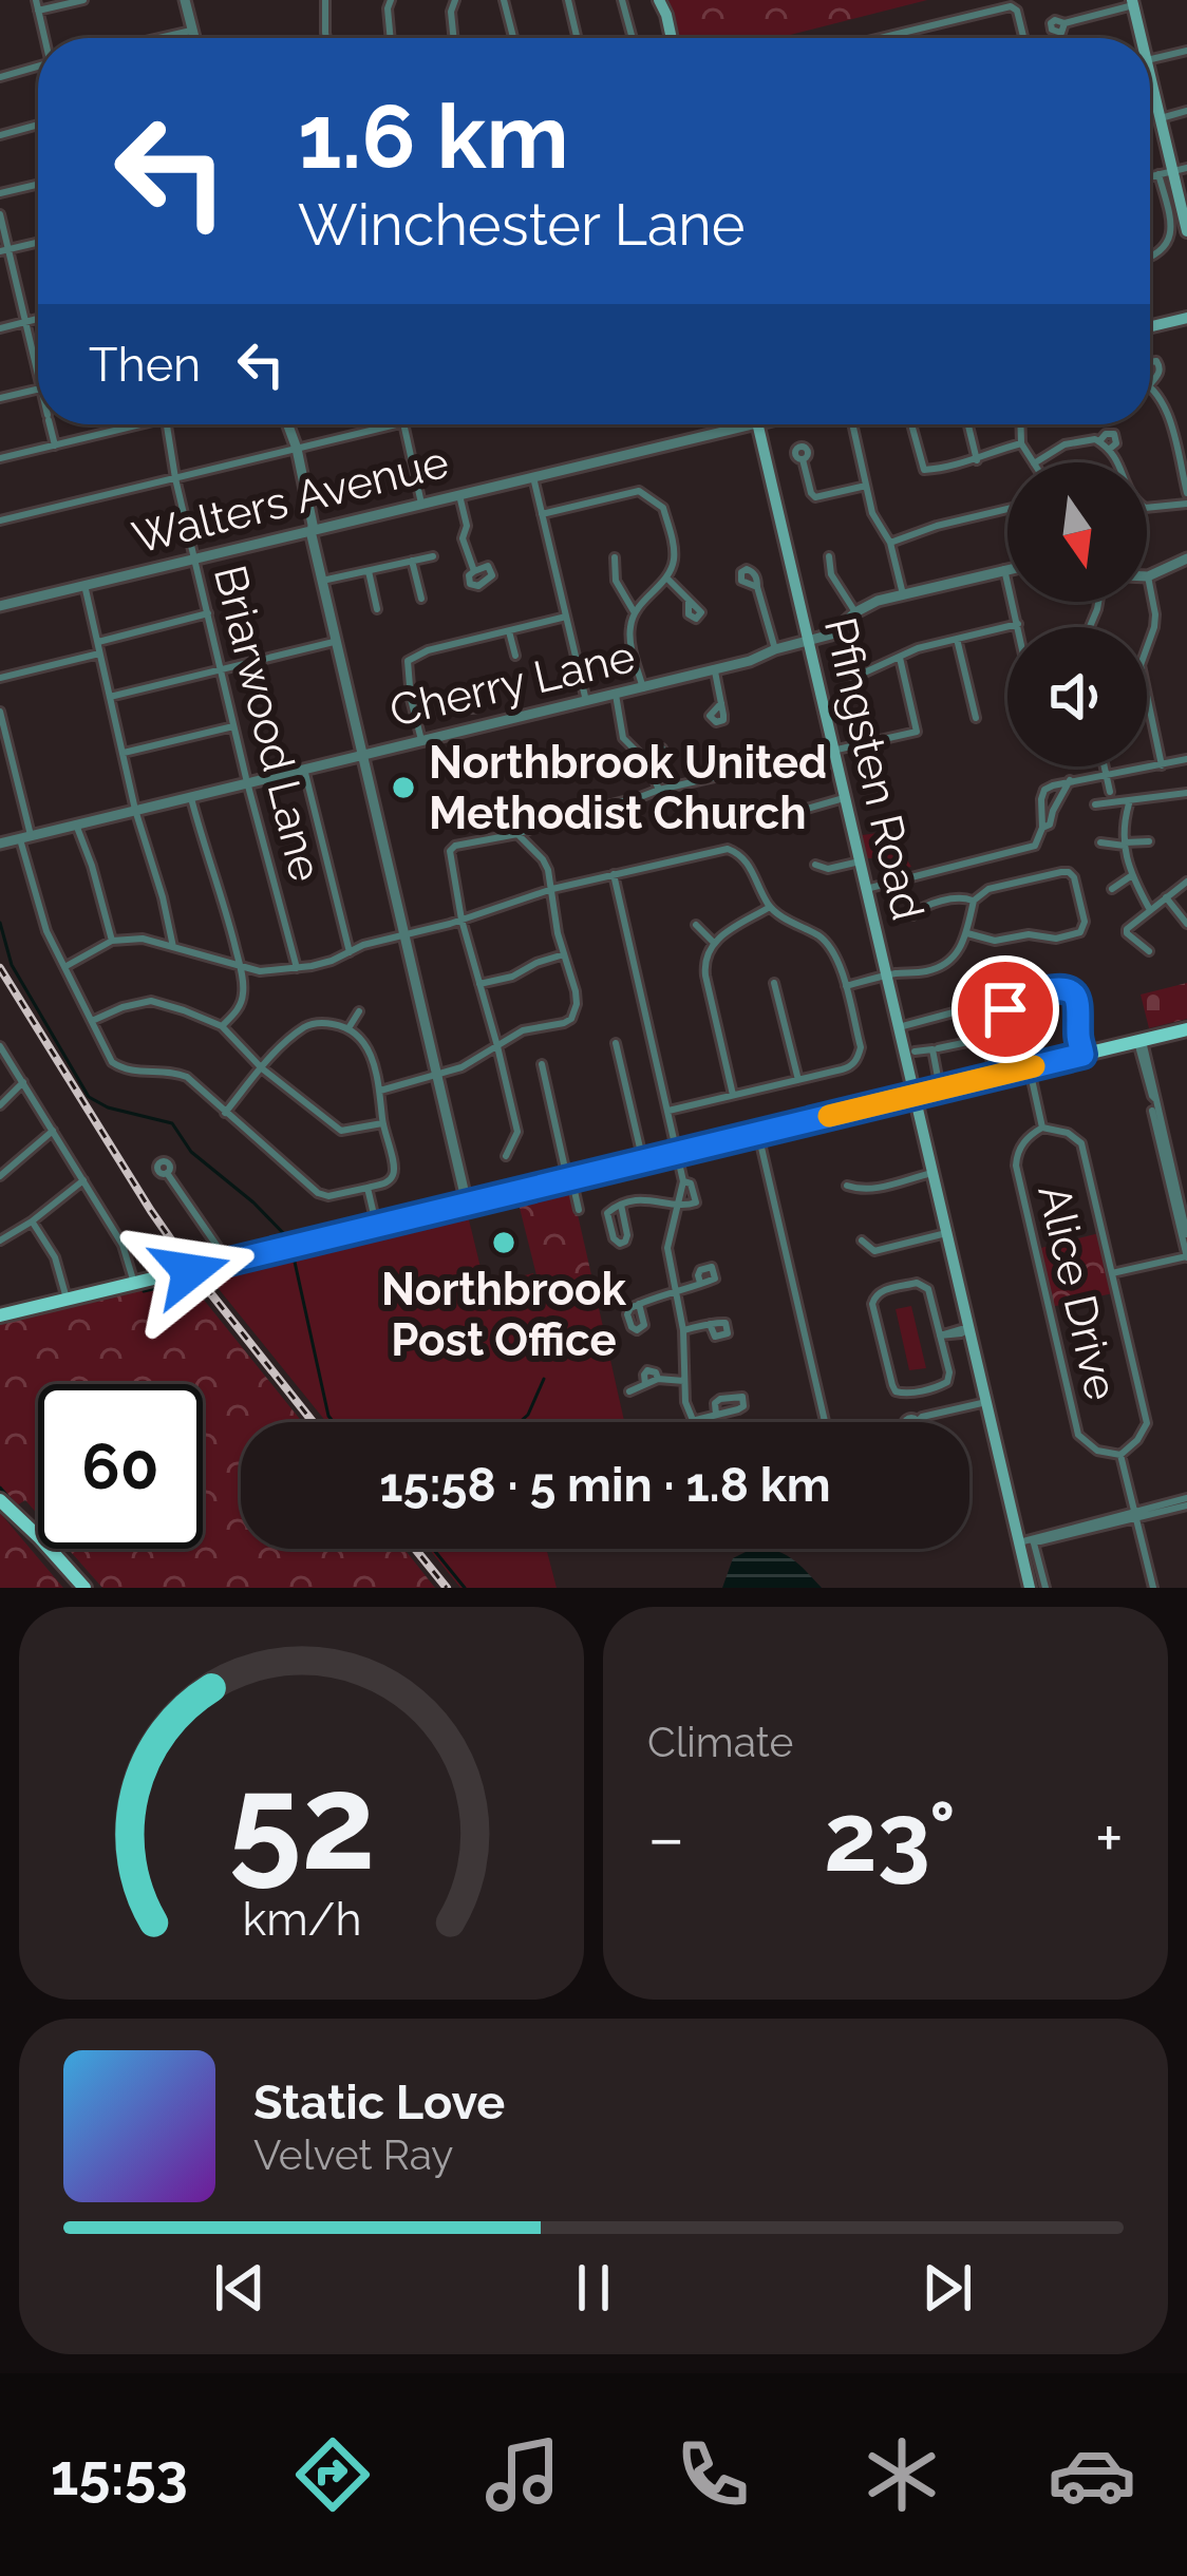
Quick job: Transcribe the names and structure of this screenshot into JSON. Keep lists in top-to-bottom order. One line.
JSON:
{"streets":{"main road":["Pfingsten Road"],"street":["Walters Avenue","Cherry Lane","Briarwood Lane","Alice Drive"]},"crossings":[["Walters Avenue","Briarwood Lane"],["Cherry Lane","Briarwood Lane"],["Cherry Lane","Pfingsten Road"]],"places":["Northbrook United Methodist Church","Northbrook Post Office"],"north":"bottom","page":{"turn":["1.6 km","Winchester Lane"],"then":"Then","limit":"60","trip":"15:58 · 5 min · 1.8 km","tile":"Climate","heat":["−","23°","+"],"song":["Static Love","Velvet Ray"],"tabs":"15:53","gauge":["52","km/h"]}}
